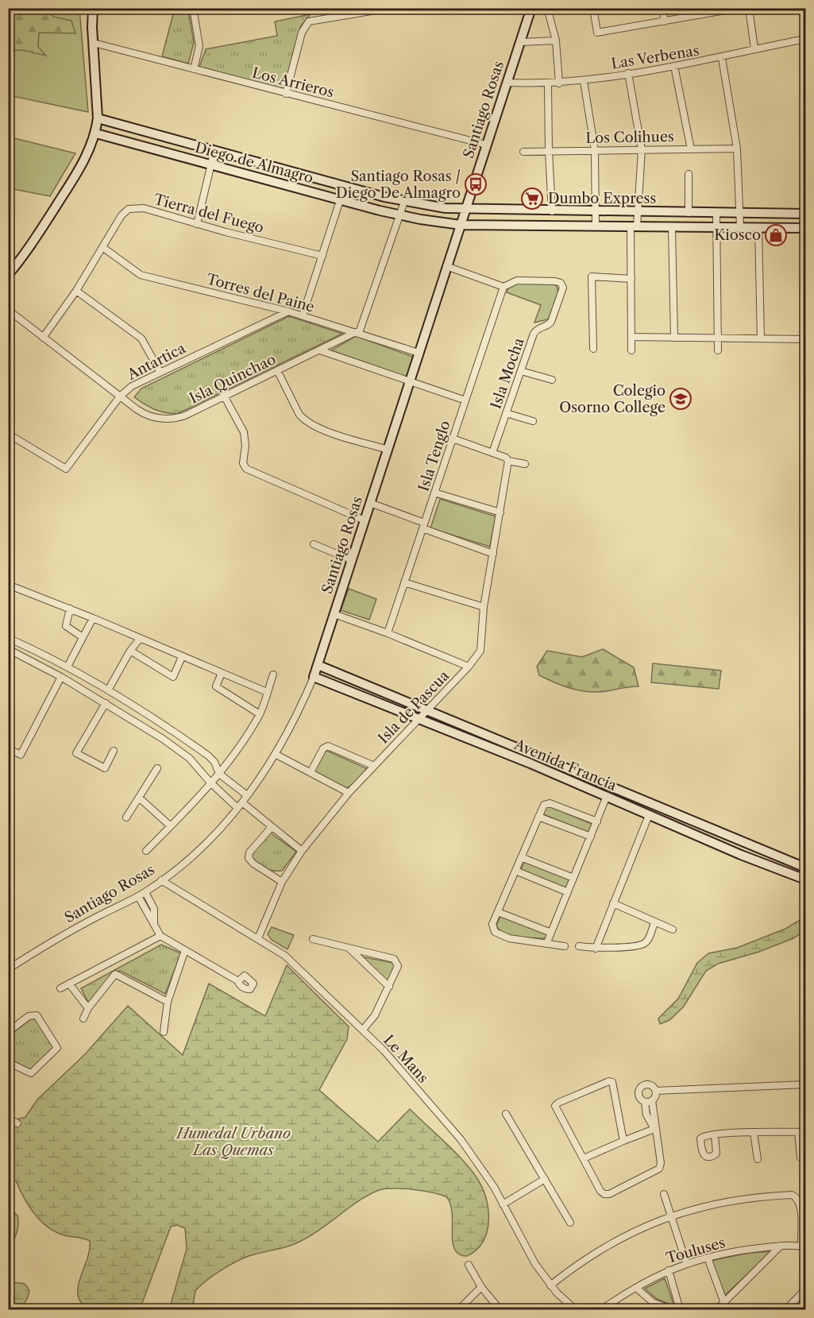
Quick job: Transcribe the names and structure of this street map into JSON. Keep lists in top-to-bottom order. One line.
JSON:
{"streets":{"street":["Las Verbenas","Los Arrieros","Santiago Rosas","Los Colihues","Diego de Almagro","Tierra del Fuego","Torres del Paine","Antartica","Isla Mocha","Isla Quinchao","Isla Tenglo","Isla de Pascua","Avenida Francia","Le Mans","Touluses"]},"crossings":[["Las Verbenas","Santiago Rosas"],["Los Arrieros","Santiago Rosas"],["Santiago Rosas","Diego de Almagro"],["Santiago Rosas","Torres del Paine"],["Santiago Rosas","Avenida Francia"],["Santiago Rosas","Le Mans"],["Tierra del Fuego","Torres del Paine"],["Tierra del Fuego","Isla Quinchao"],["Torres del Paine","Antartica"],["Torres del Paine","Isla Quinchao"],["Antartica","Isla Quinchao"],["Isla Mocha","Isla Tenglo"],["Isla de Pascua","Avenida Francia"],["Isla de Pascua","Le Mans"]],"parks":["Humedal Urbano Las Quemas"],"places":{"bus stop":["Santiago Rosas / Diego De Almagro"],"supermarket":["Dumbo Express"],"shop":["Kiosco"],"school or university":["Colegio Osorno College"]}}
